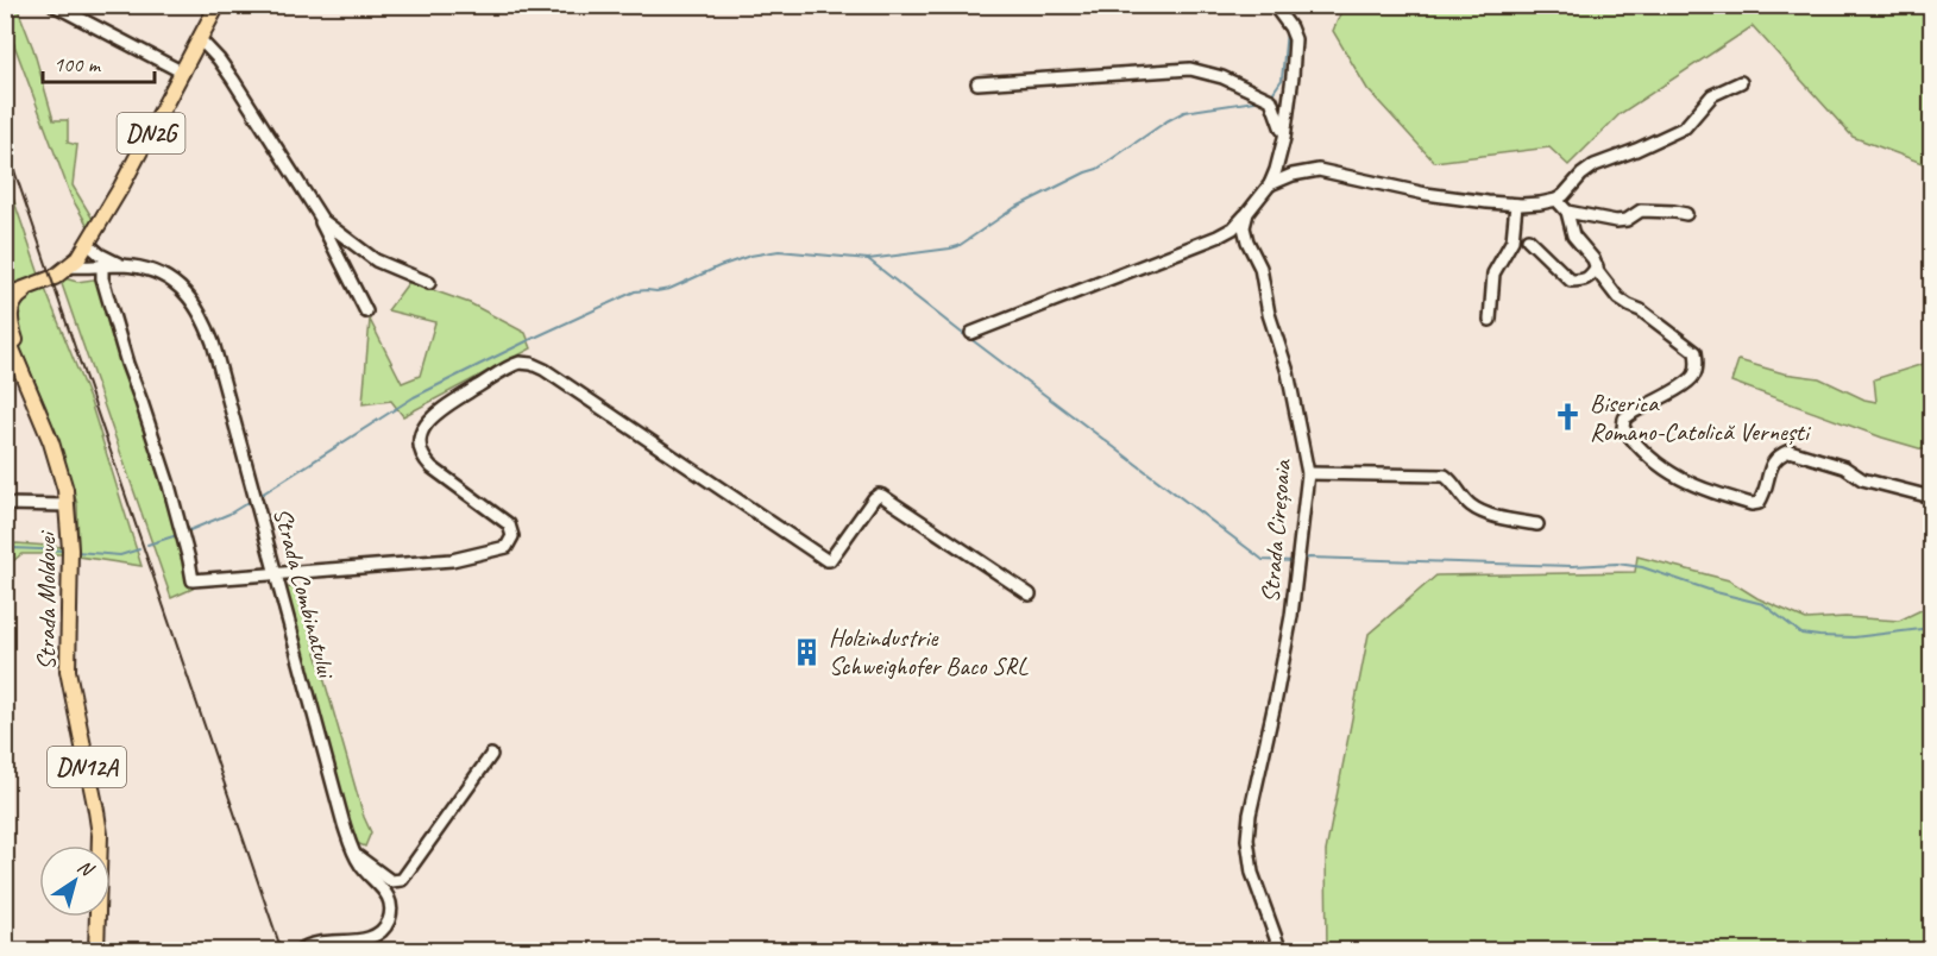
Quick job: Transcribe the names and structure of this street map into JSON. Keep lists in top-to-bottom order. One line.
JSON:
{"streets":{"main road":["DN2G","Strada Combinatului","Strada Moldovei","DN12A"],"street":["Strada Cireșoaia"]},"places":{"church":["Biserica Romano-Catolică Vernești"],"building":["Holzindustrie Schweighofer Baco SRL"]},"scale_bar":"100 m","north":"top right"}
